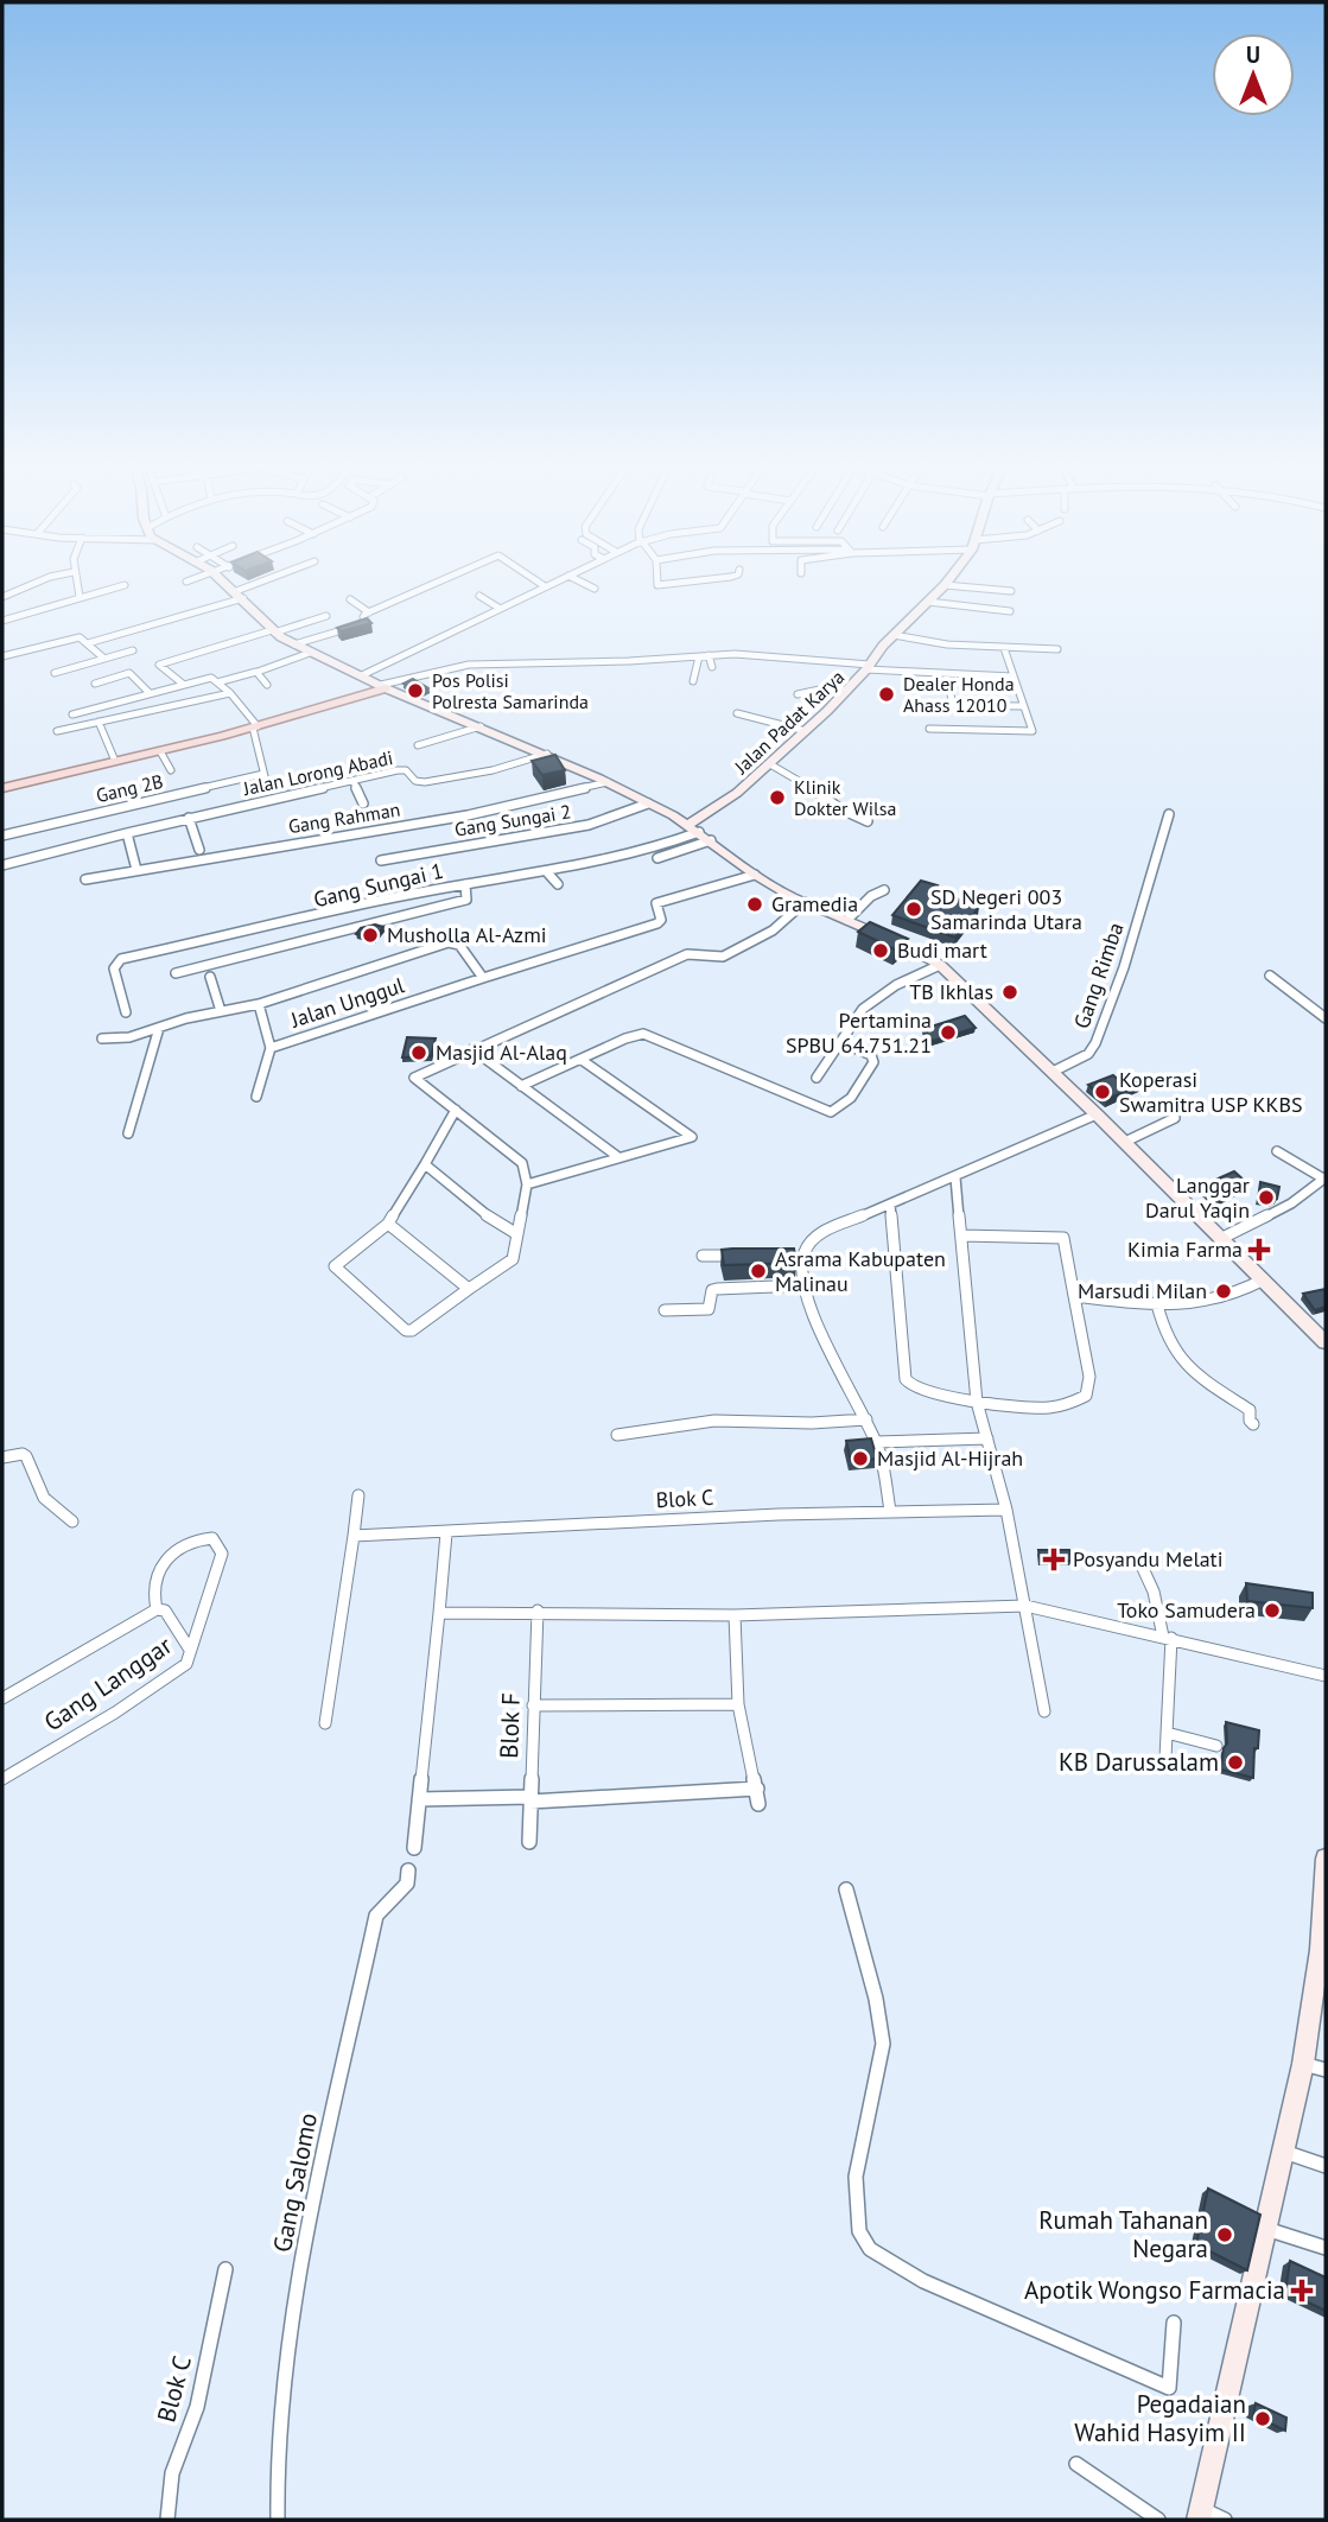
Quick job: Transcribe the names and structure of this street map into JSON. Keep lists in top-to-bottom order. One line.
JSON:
{"streets":{"street":["Jalan Padat Karya","Jalan Lorong Abadi","Gang 2B","Gang Rahman","Gang Sungai 2","Gang Sungai 1","Gang Rimba","Jalan Unggul","Blok C","Gang Langgar","Blok F","Gang Salomo"]},"crossings":[["Jalan Padat Karya","Gang Sungai 1"]],"places":{"other":["Pos Polisi Polresta Samarinda","Dealer Honda Ahass 12010","Klinik Dokter Wilsa","Gramedia","SD Negeri 003 Samarinda Utara","Musholla Al-Azmi","Budi mart","TB Ikhlas","Pertamina SPBU 64.751.21","Masjid Al-Alaq","Koperasi Swamitra USP KKBS","Langgar Darul Yaqin","Asrama Kabupaten Malinau","Marsudi Milan","Masjid Al-Hijrah","Toko Samudera","KB Darussalam","Rumah Tahanan Negara","Pegadaian Wahid Hasyim II"],"health":["Kimia Farma","Posyandu Melati","Apotik Wongso Farmacia"]},"north":"top"}
